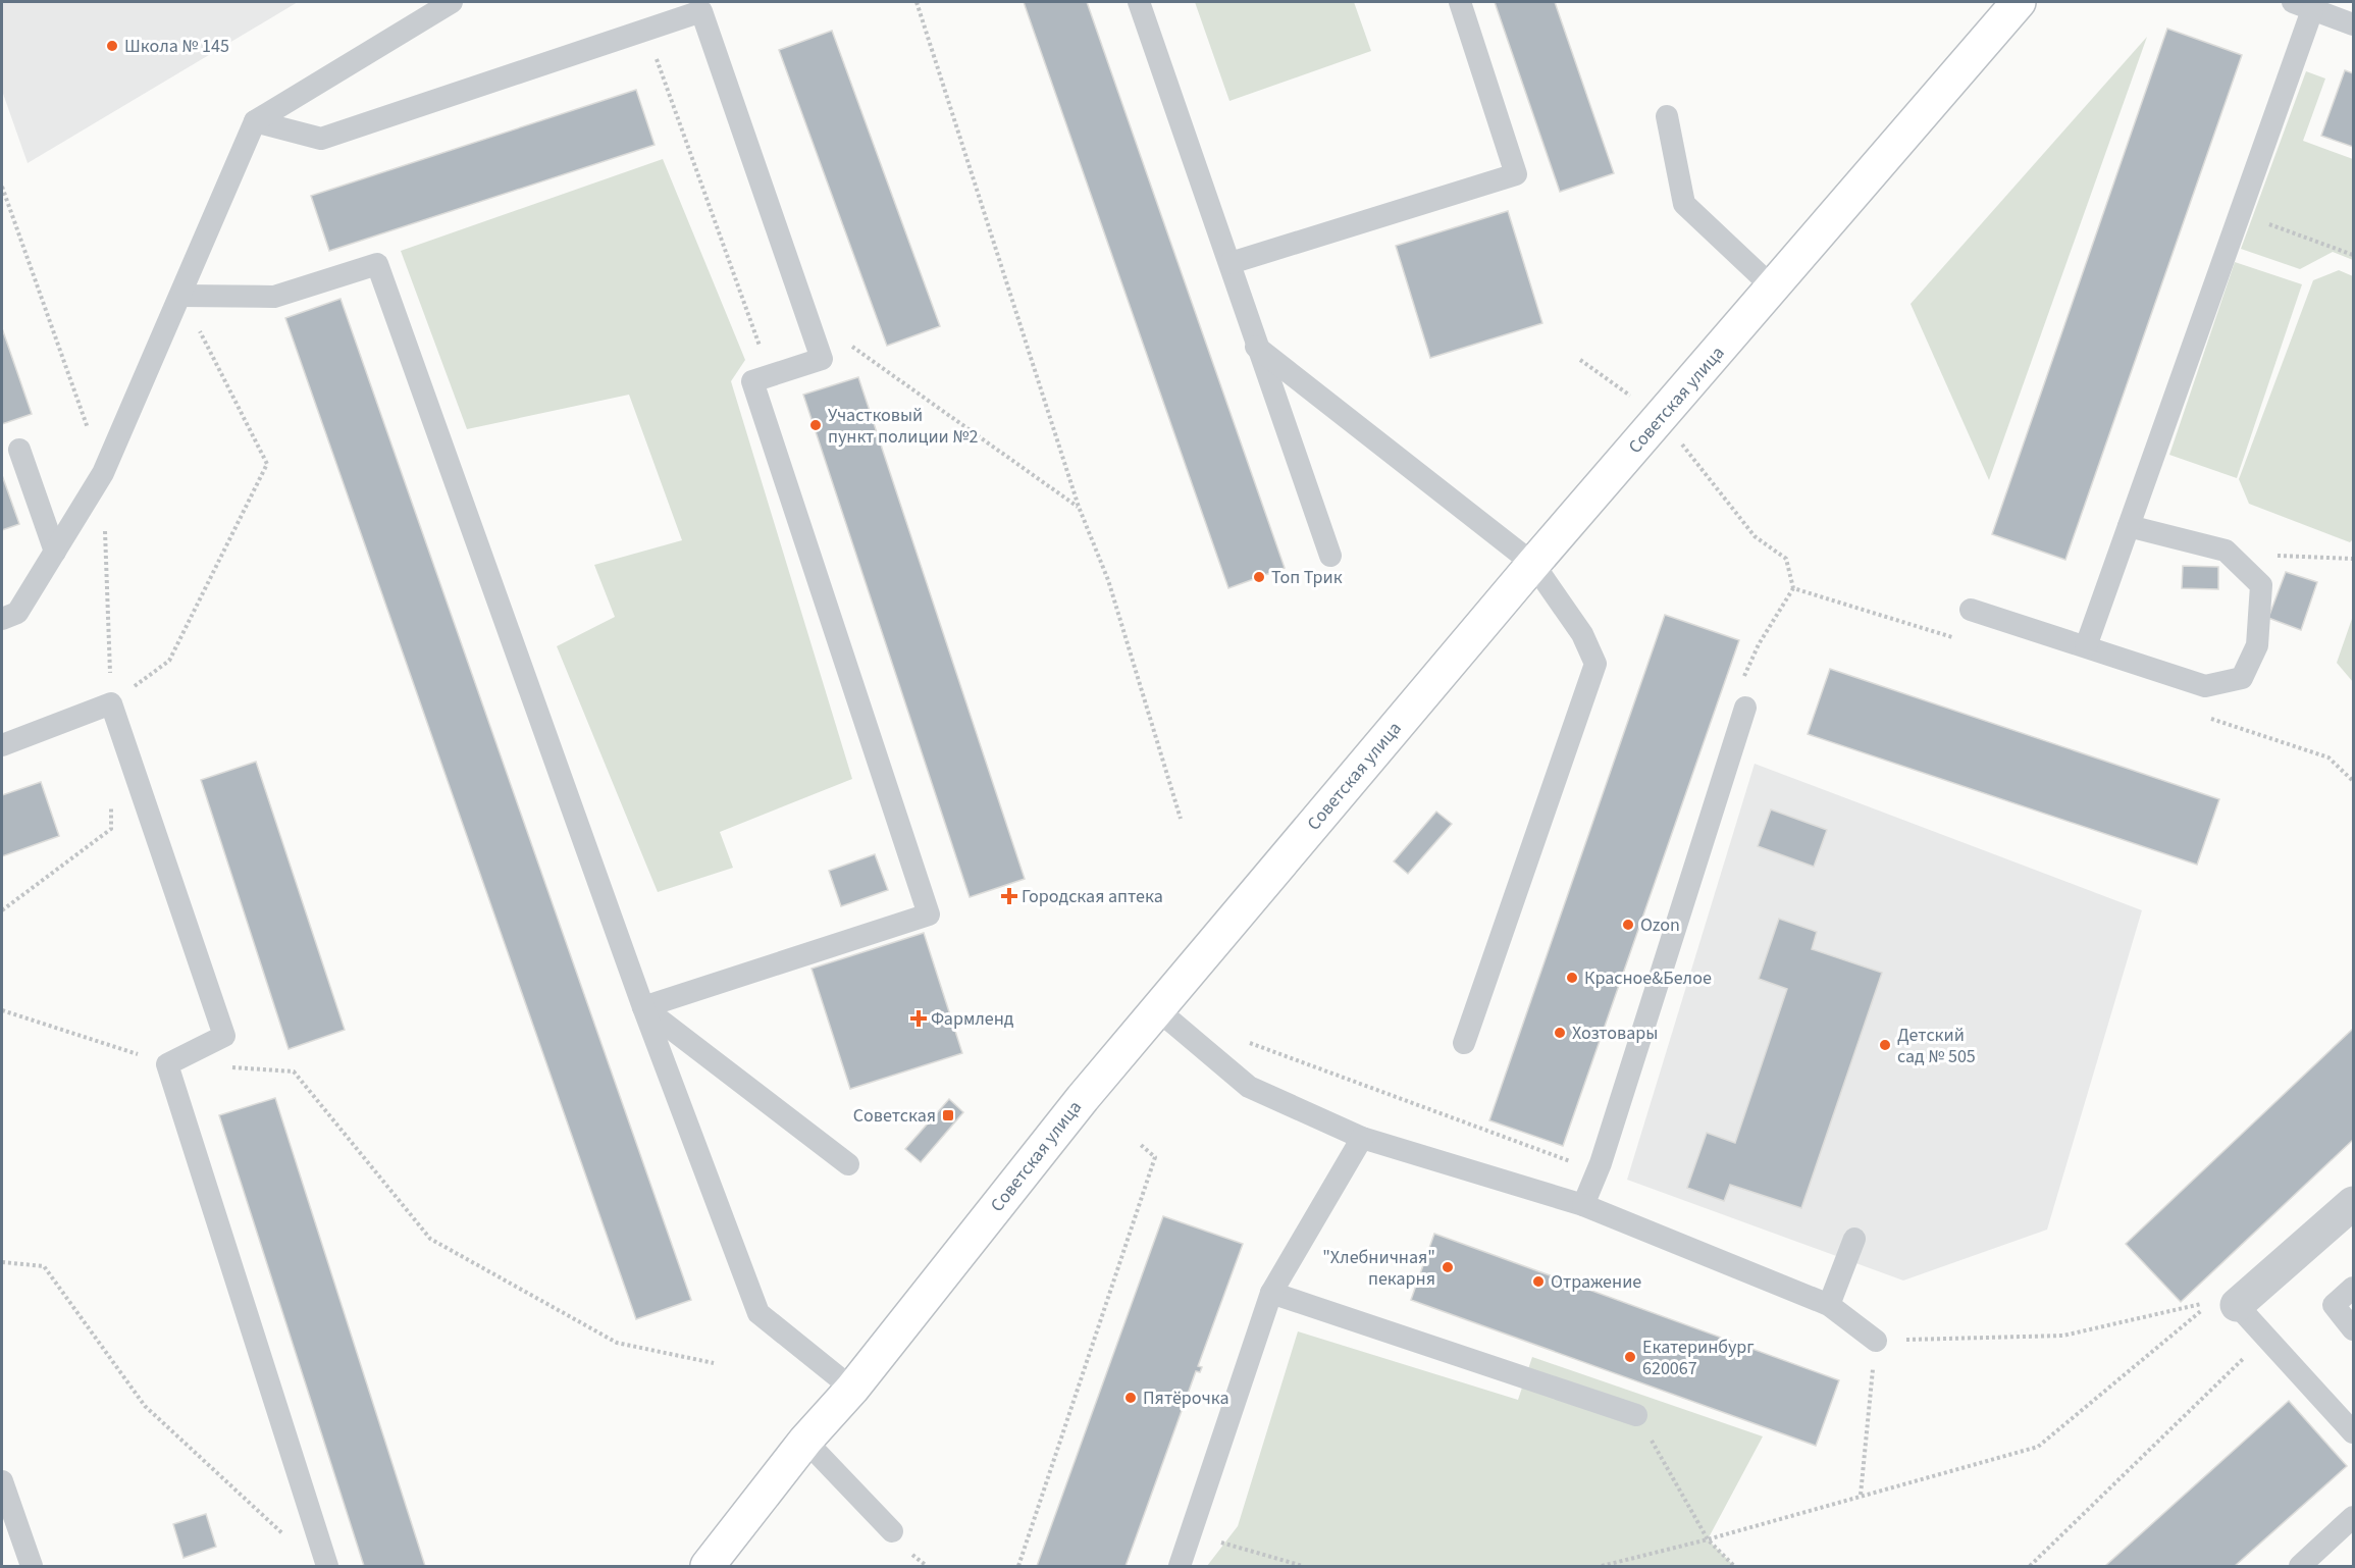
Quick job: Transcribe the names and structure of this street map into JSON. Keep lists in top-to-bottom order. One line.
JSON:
{"streets":{"main road":["Советская улица"]},"places":{"other":["Школа № 145","Участковый пункт полиции №2","Топ Трик","Ozon","Красное&Белое","Хозтовары","Детский сад № 505","\"Хлебничная\" пекарня","Отражение","Екатеринбург 620067","Пятёрочка"],"health":["Городская аптека","Фармленд"],"transit":["Советская"]}}
